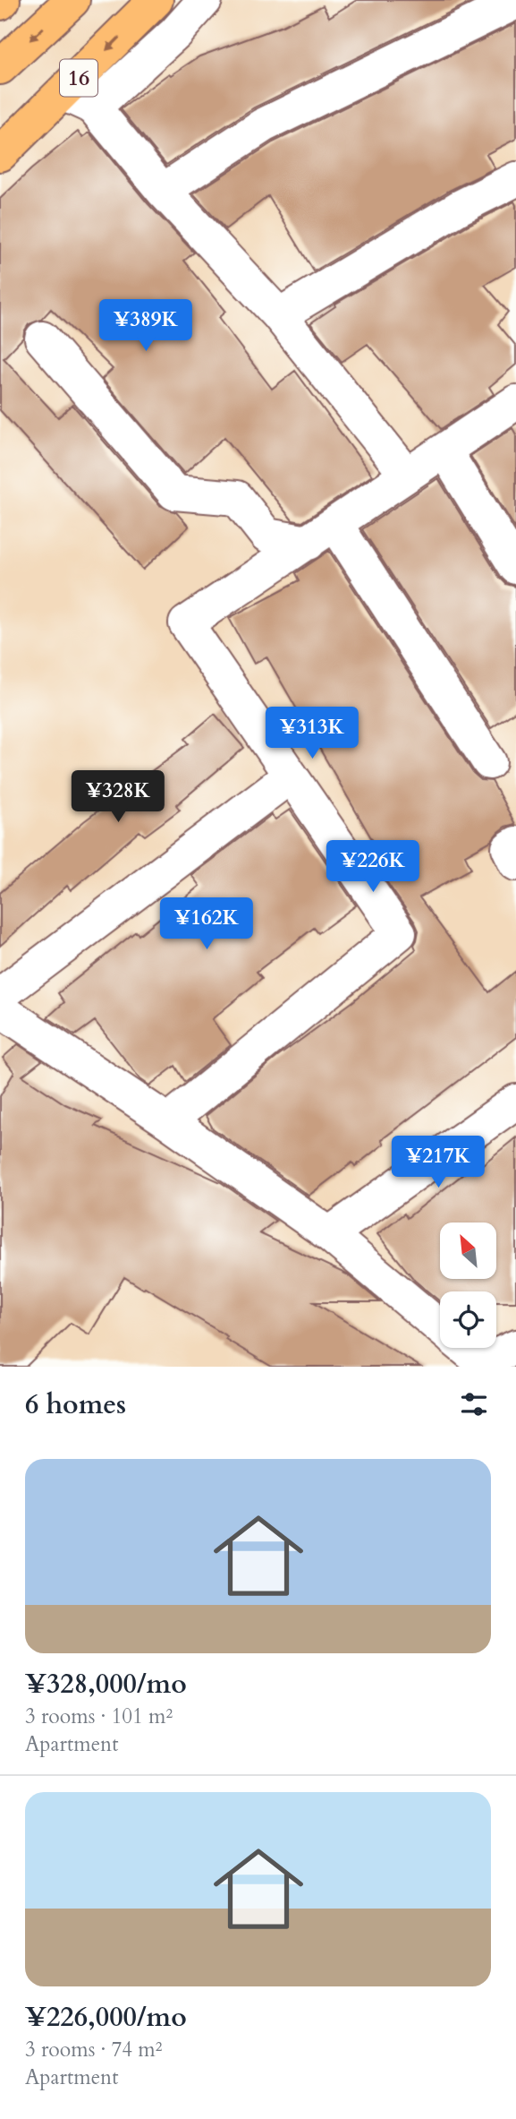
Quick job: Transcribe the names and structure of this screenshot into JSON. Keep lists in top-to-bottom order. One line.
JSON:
{"streets":{"highway":["16"]},"north":"top left","page":{"price":["¥389K","¥313K","¥328K","¥226K","¥162K","¥217K"],"heading":"6 homes","list":[{"name":"¥328,000/mo","note":"3 rooms · 101 m² · Apartment"},{"name":"¥226,000/mo","note":"3 rooms · 74 m² · Apartment"}]}}
